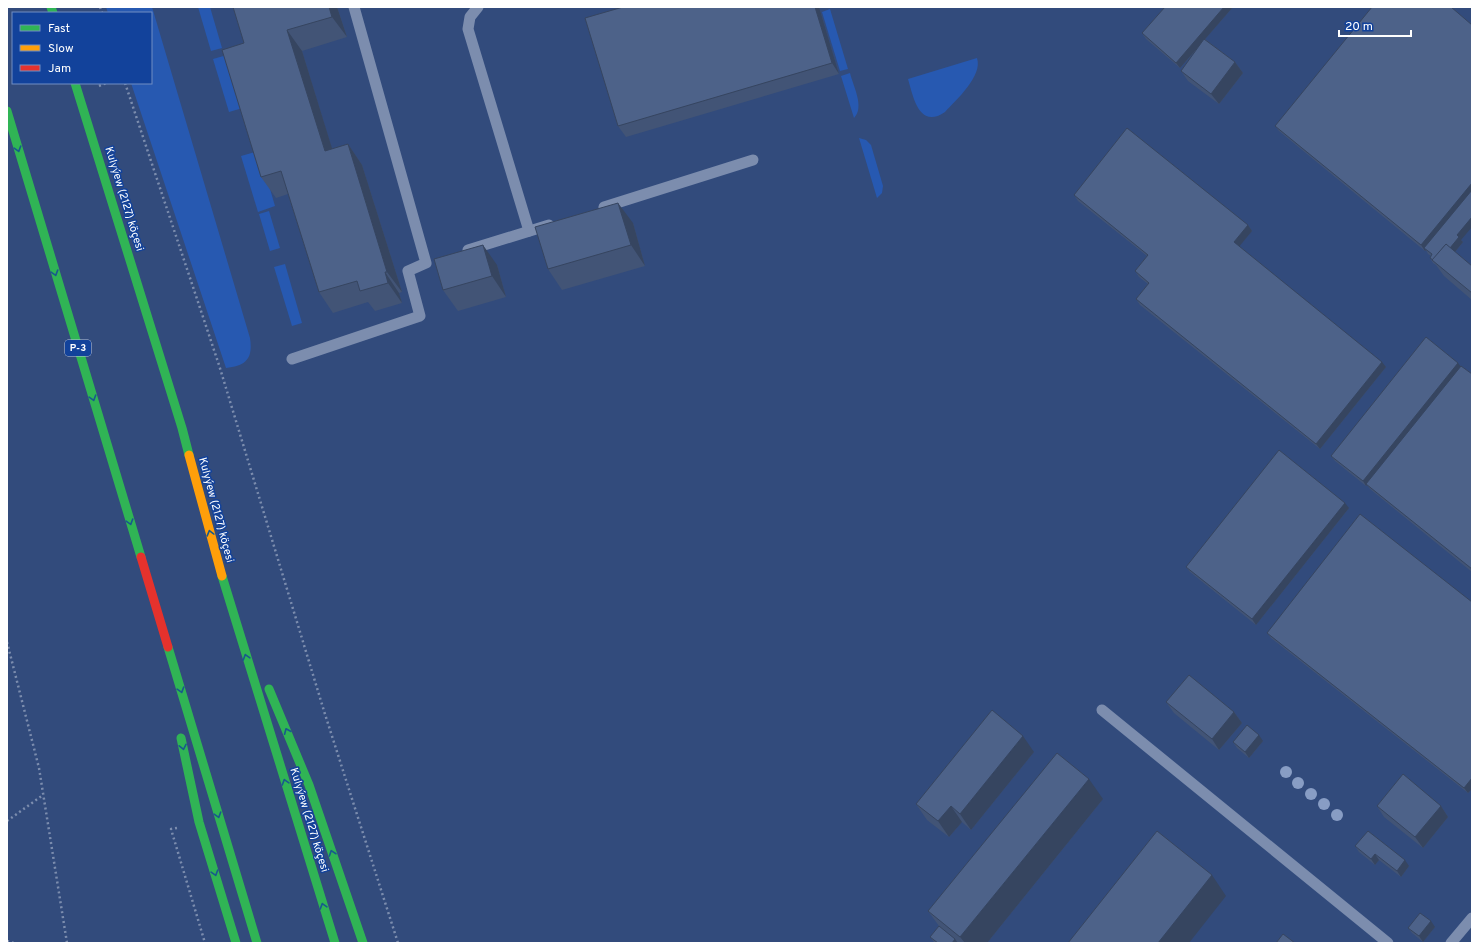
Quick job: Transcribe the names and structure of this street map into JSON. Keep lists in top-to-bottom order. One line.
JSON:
{"streets":{"highway":["Kulyýew (2127) köçesi","P-3"]},"legend":["Fast","Slow","Jam"],"scale_bar":"20 m"}
